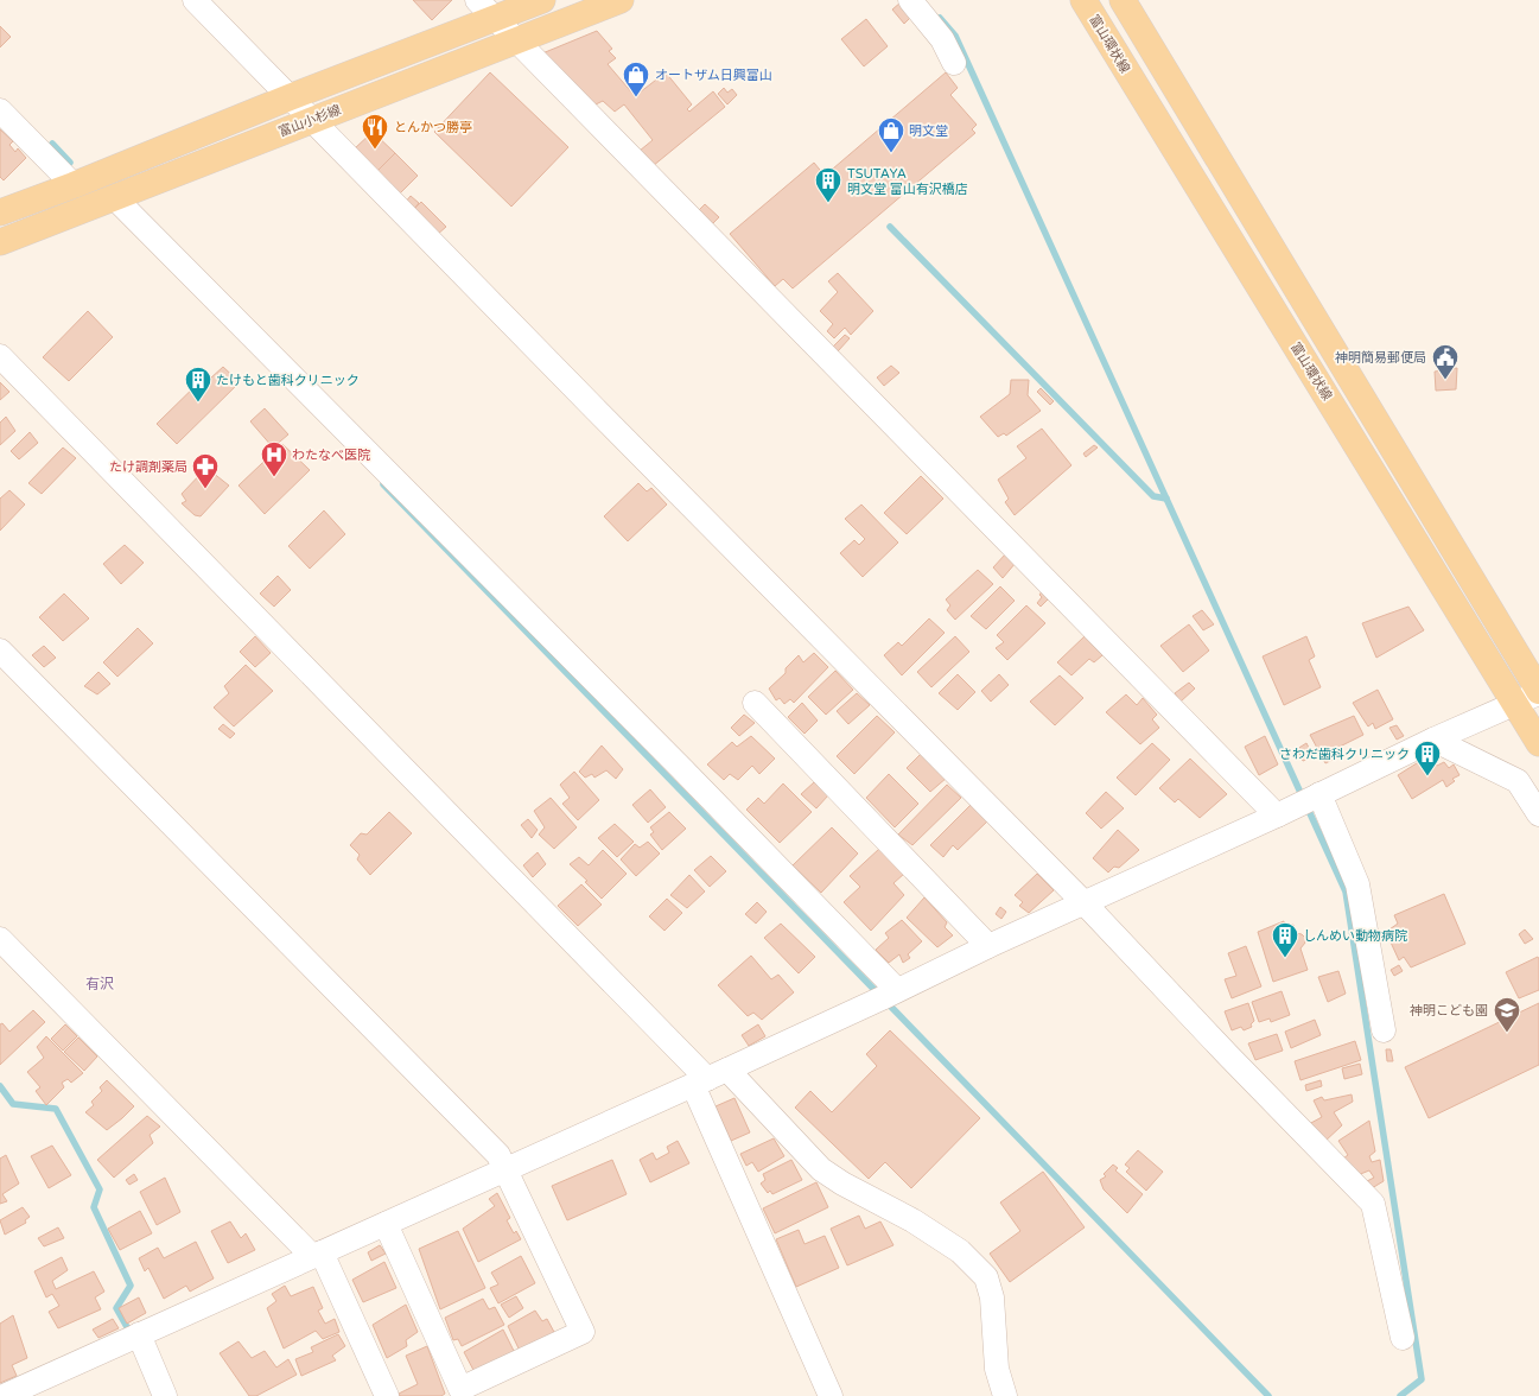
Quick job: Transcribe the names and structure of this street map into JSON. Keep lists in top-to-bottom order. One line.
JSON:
{"streets":{"main road":["富山環状線","富山小杉線"]},"districts":["有沢"],"places":{"shop":["オートザム日興富山","明文堂"],"restaurant":["とんかつ勝亭"],"building":["TSUTAYA 明文堂 富山有沢橋店","たけもと歯科クリニック","さわだ歯科クリニック","しんめい動物病院"],"public building":["神明簡易郵便局"],"hospital":["わたなべ医院"],"pharmacy":["たけ調剤薬局"],"school or university":["神明こども園"]}}
